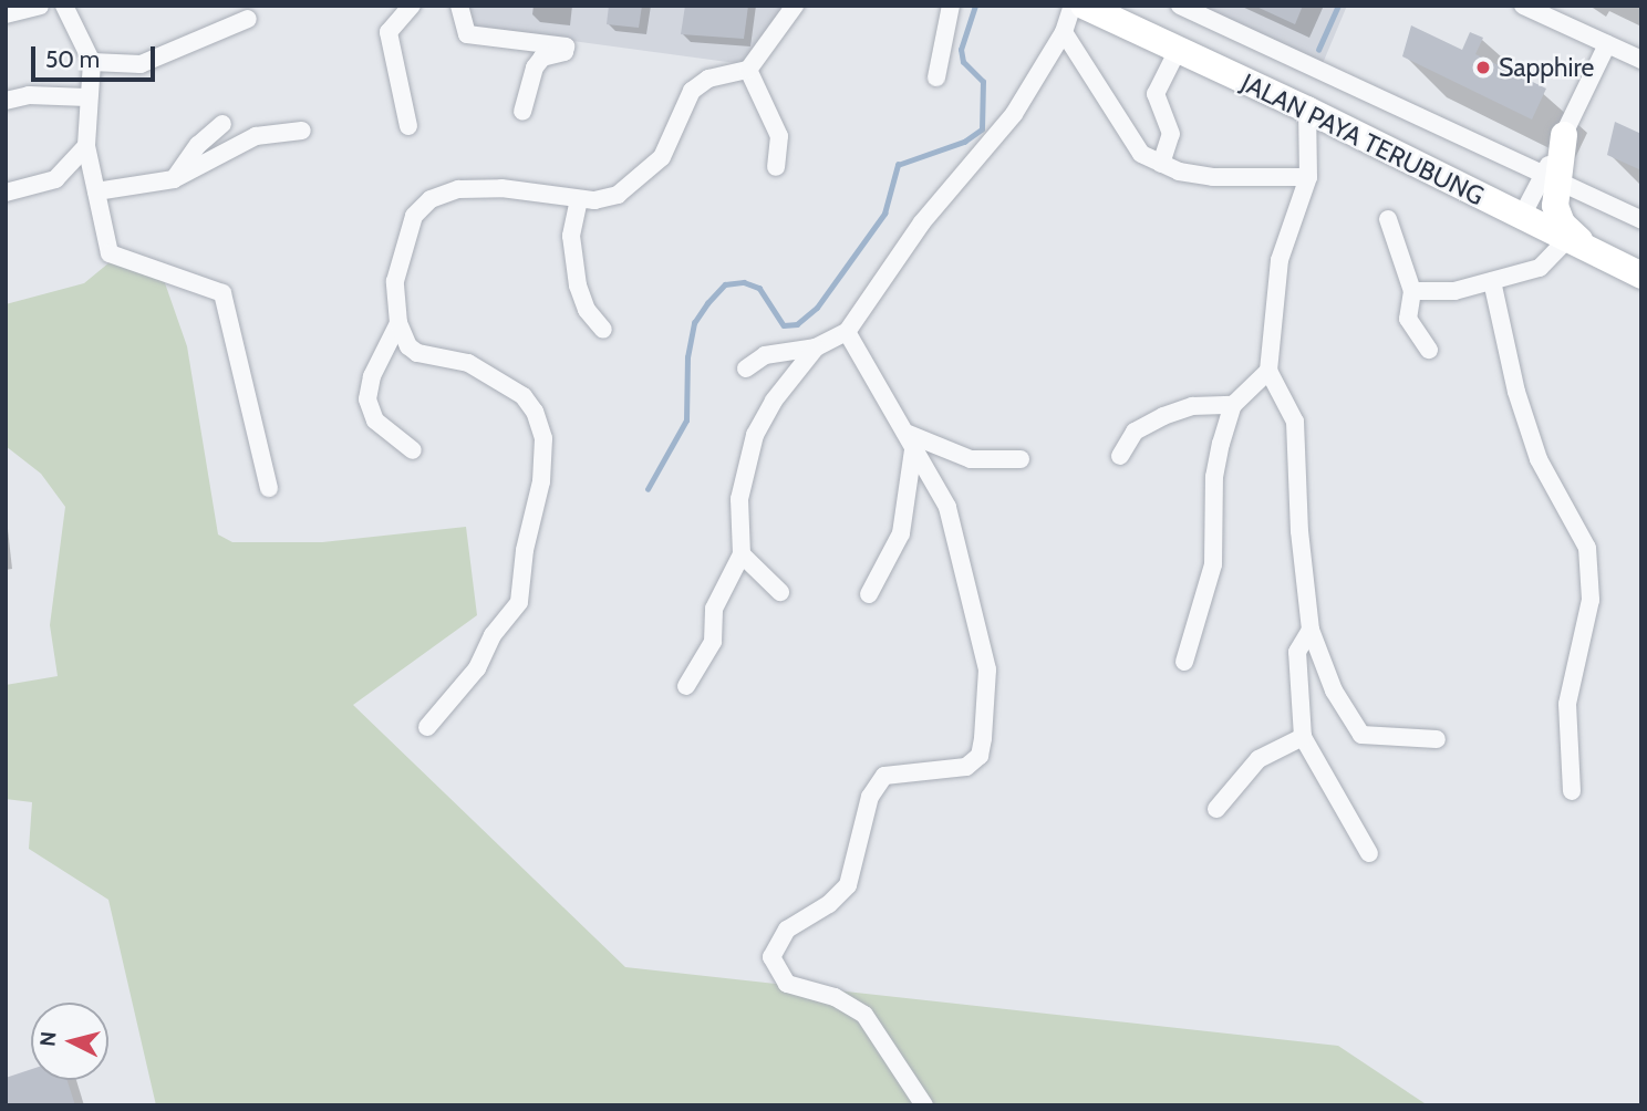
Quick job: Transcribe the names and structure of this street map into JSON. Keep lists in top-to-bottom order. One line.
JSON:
{"streets":{"main road":["JALAN PAYA TERUBUNG"]},"places":["Sapphire"],"scale_bar":"50 m","north":"left"}
